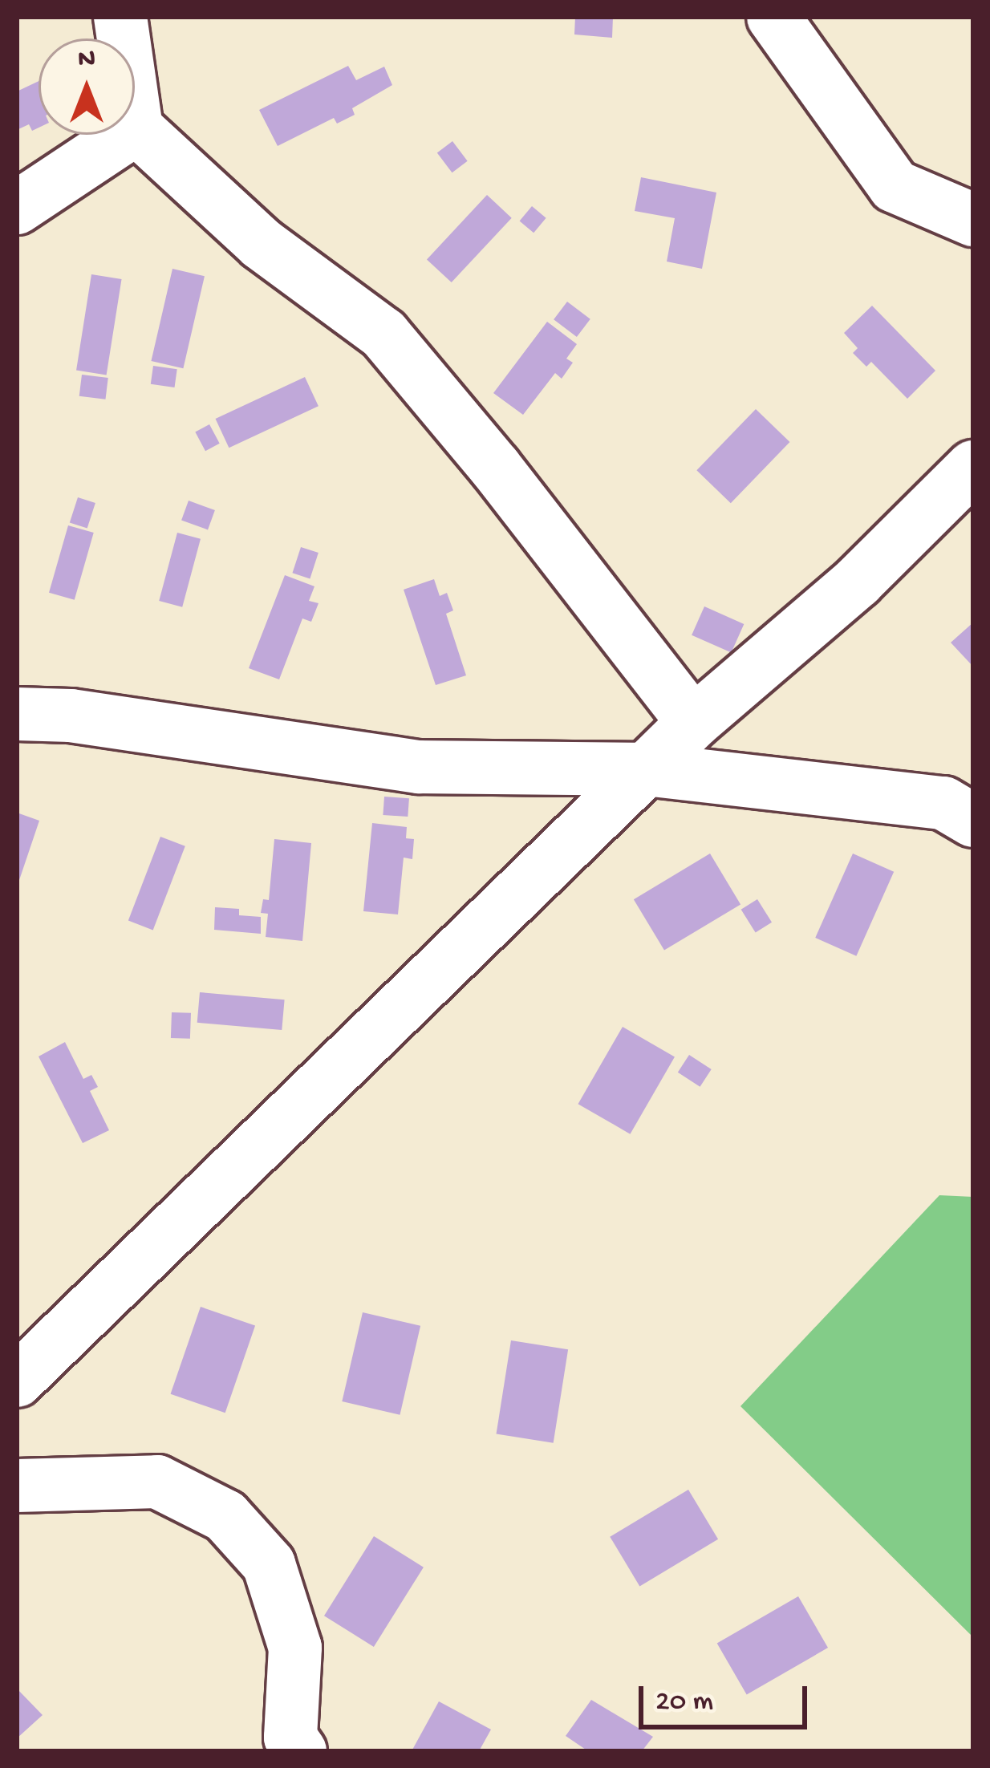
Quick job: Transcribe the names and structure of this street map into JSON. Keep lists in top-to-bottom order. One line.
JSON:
{"scale_bar":"20 m","north":"top"}
